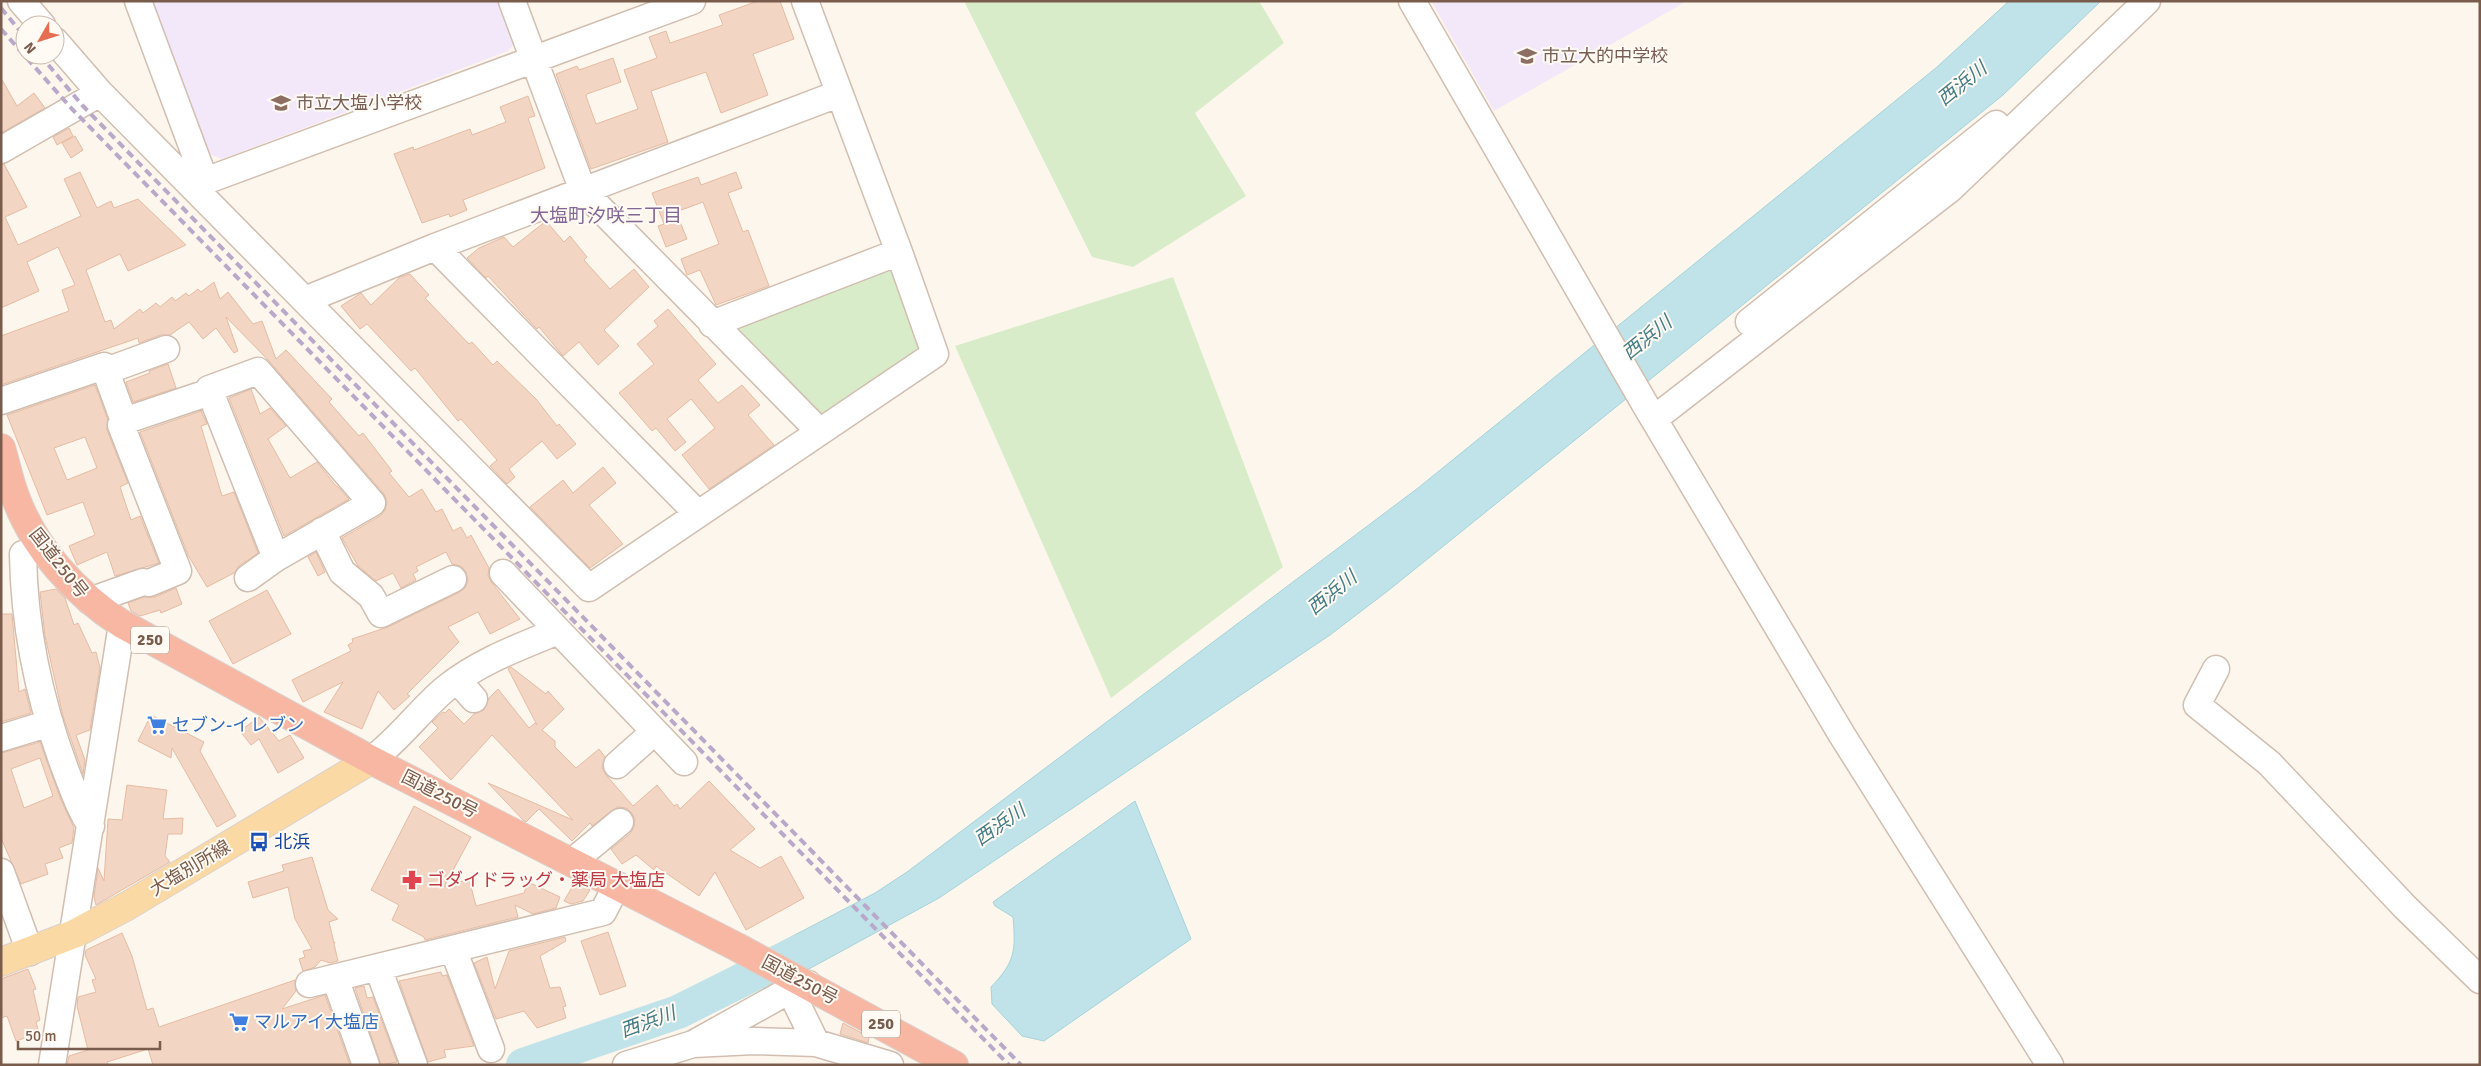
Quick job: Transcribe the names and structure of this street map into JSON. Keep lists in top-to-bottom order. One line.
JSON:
{"streets":{"highway":["国道250号","250"],"main road":["大塩別所線"]},"crossings":[["国道250号","大塩別所線"]],"districts":["大塩町汐咲三丁目"],"water":["西浜川"],"places":{"school or university":["市立大的中学校","市立大塩小学校"],"supermarket":["セブン-イレブン","マルアイ大塩店"],"bus stop":["北浜"],"pharmacy":["ゴダイドラッグ・薬局 大塩店"]},"scale_bar":"50 m","north":"bottom left"}
